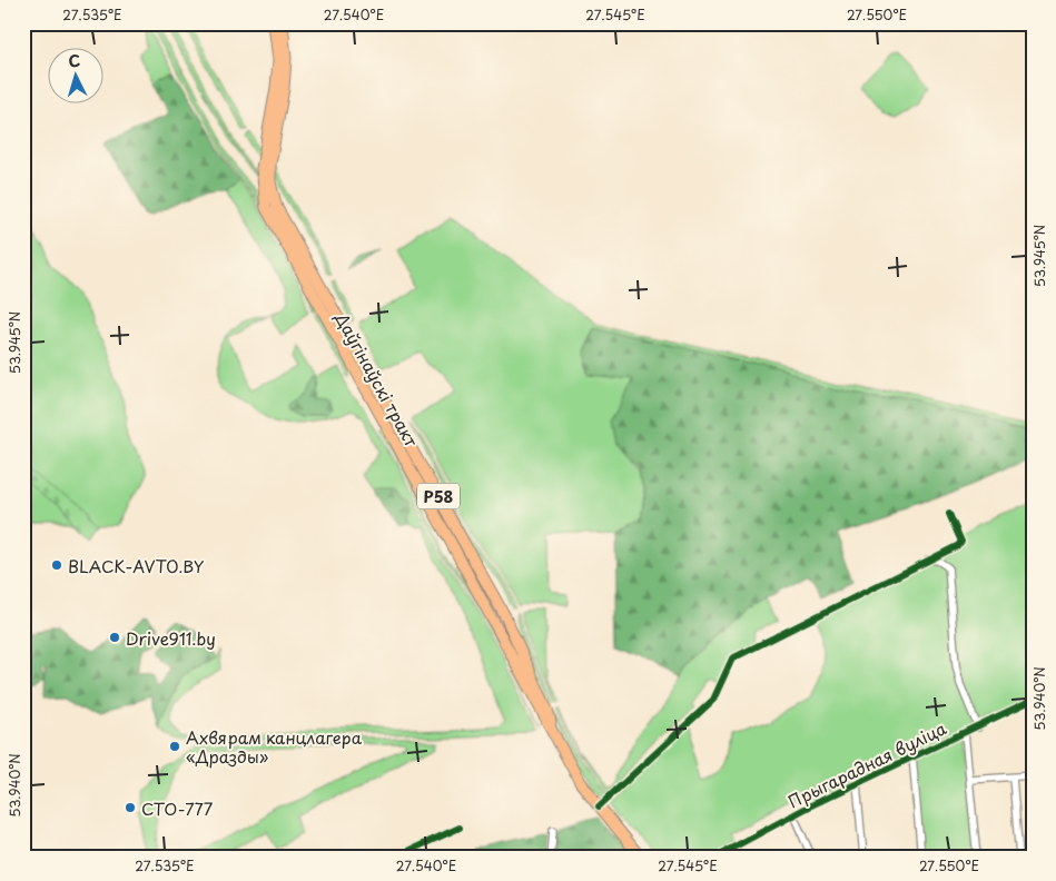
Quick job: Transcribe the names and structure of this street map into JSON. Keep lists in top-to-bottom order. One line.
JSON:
{"streets":{"main road":["Даўгінаўскі тракт","Р58"],"street":["Прыгарадная вуліца"]},"places":["BLACK-AVTO.BY","Drive911.by","Ахвярам канцлагера «Дразды»","СТО-777"],"north":"top","coordinates":["27.535°E","27.540°E","27.545°E","27.550°E","53.945°N","53.940°N"]}
